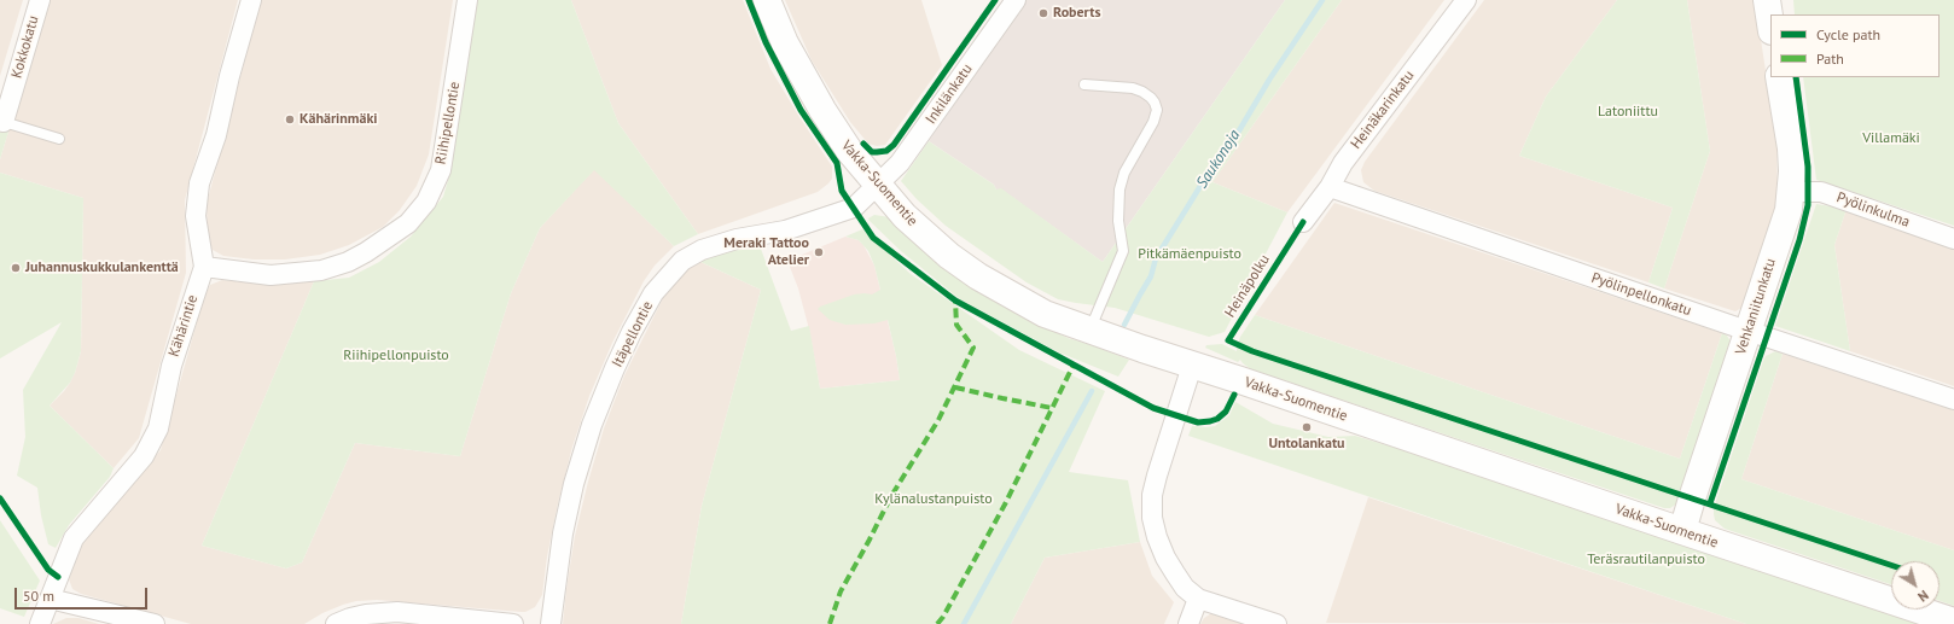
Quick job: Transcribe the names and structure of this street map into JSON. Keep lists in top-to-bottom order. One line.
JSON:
{"streets":{"street":["Kokkokatu","Inkilänkatu","Heinäkarinkatu","Riihipellontie","Vakka-Suomentie","Pyölinkulma","Pyölinpellonkatu","Vehkaniitunkatu","Kähärintie","Itäpellontie"],"cycle path":["Heinäpolku"]},"crossings":[["Inkilänkatu","Vakka-Suomentie"],["Inkilänkatu","Itäpellontie"],["Heinäkarinkatu","Pyölinpellonkatu"],["Riihipellontie","Kähärintie"],["Vakka-Suomentie","Vehkaniitunkatu"],["Vakka-Suomentie","Itäpellontie"],["Pyölinkulma","Vehkaniitunkatu"],["Pyölinpellonkatu","Vehkaniitunkatu"]],"water":["Saukonoja"],"parks":["Latoniittu","Villamäki","Pitkämäenpuisto","Riihipellonpuisto","Kylänalustanpuisto","Teräsrautilanpuisto"],"places":["Roberts","Kähärinmäki","Meraki Tattoo Atelier","Juhannuskukkulankenttä","Untolankatu"],"legend":["Cycle path","Path"],"scale_bar":"50 m","north":"bottom right"}
